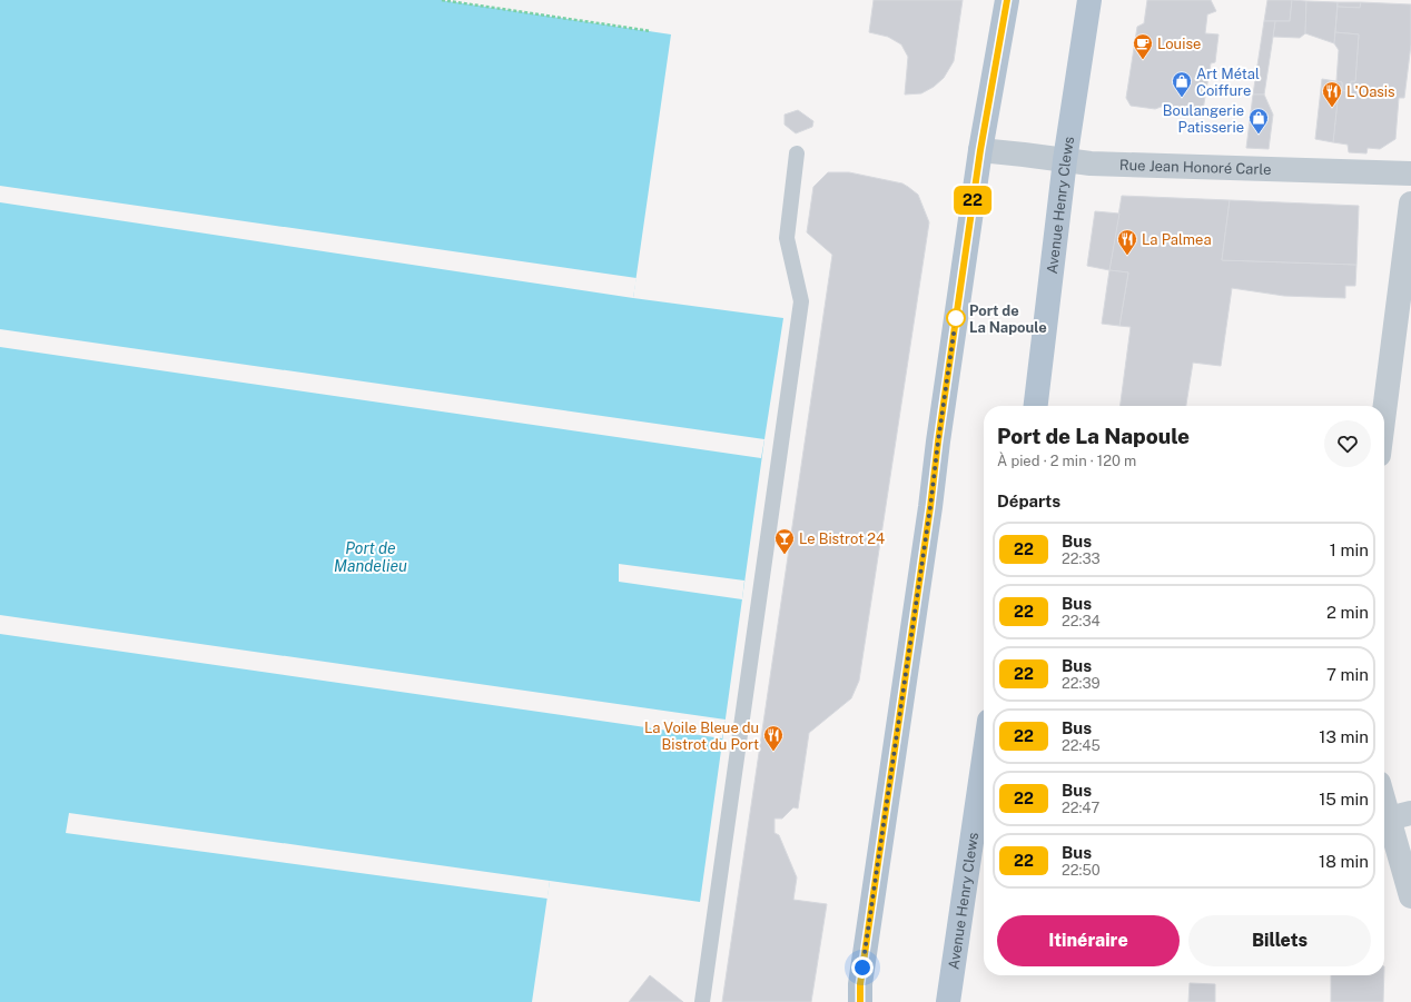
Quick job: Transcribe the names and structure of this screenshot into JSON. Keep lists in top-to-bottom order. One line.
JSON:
{"streets":{"main road":["Avenue Henry Clews"],"street":["Rue Jean Honoré Carle"]},"crossings":[["Rue Jean Honoré Carle","Avenue Henry Clews"]],"water":["Port de Mandelieu"],"places":{"cafe":["Louise"],"shop":["Art Métal Coiffure","Boulangerie Patisserie"],"restaurant":["L'Oasis","La Palmea","La Voile Bleue du Bistrot du Port"],"other":["Port de La Napoule"],"bar":["Le Bistrot 24"]},"lines":["bus line 22"],"page":{"on_map":"22","heading":[["Port de La Napoule","À pied · 2 min · 120 m"],"Départs"],"list":[{"mark":"22","name":"Bus","note":"22:33","value":"1 min"},{"mark":"22","name":"Bus","note":"22:34","value":"2 min"},{"mark":"22","name":"Bus","note":"22:39","value":"7 min"},{"mark":"22","name":"Bus","note":"22:45","value":"13 min"},{"mark":"22","name":"Bus","note":"22:47","value":"15 min"},{"mark":"22","name":"Bus","note":"22:50","value":"18 min"}],"buttons":["Itinéraire","Billets"]}}
